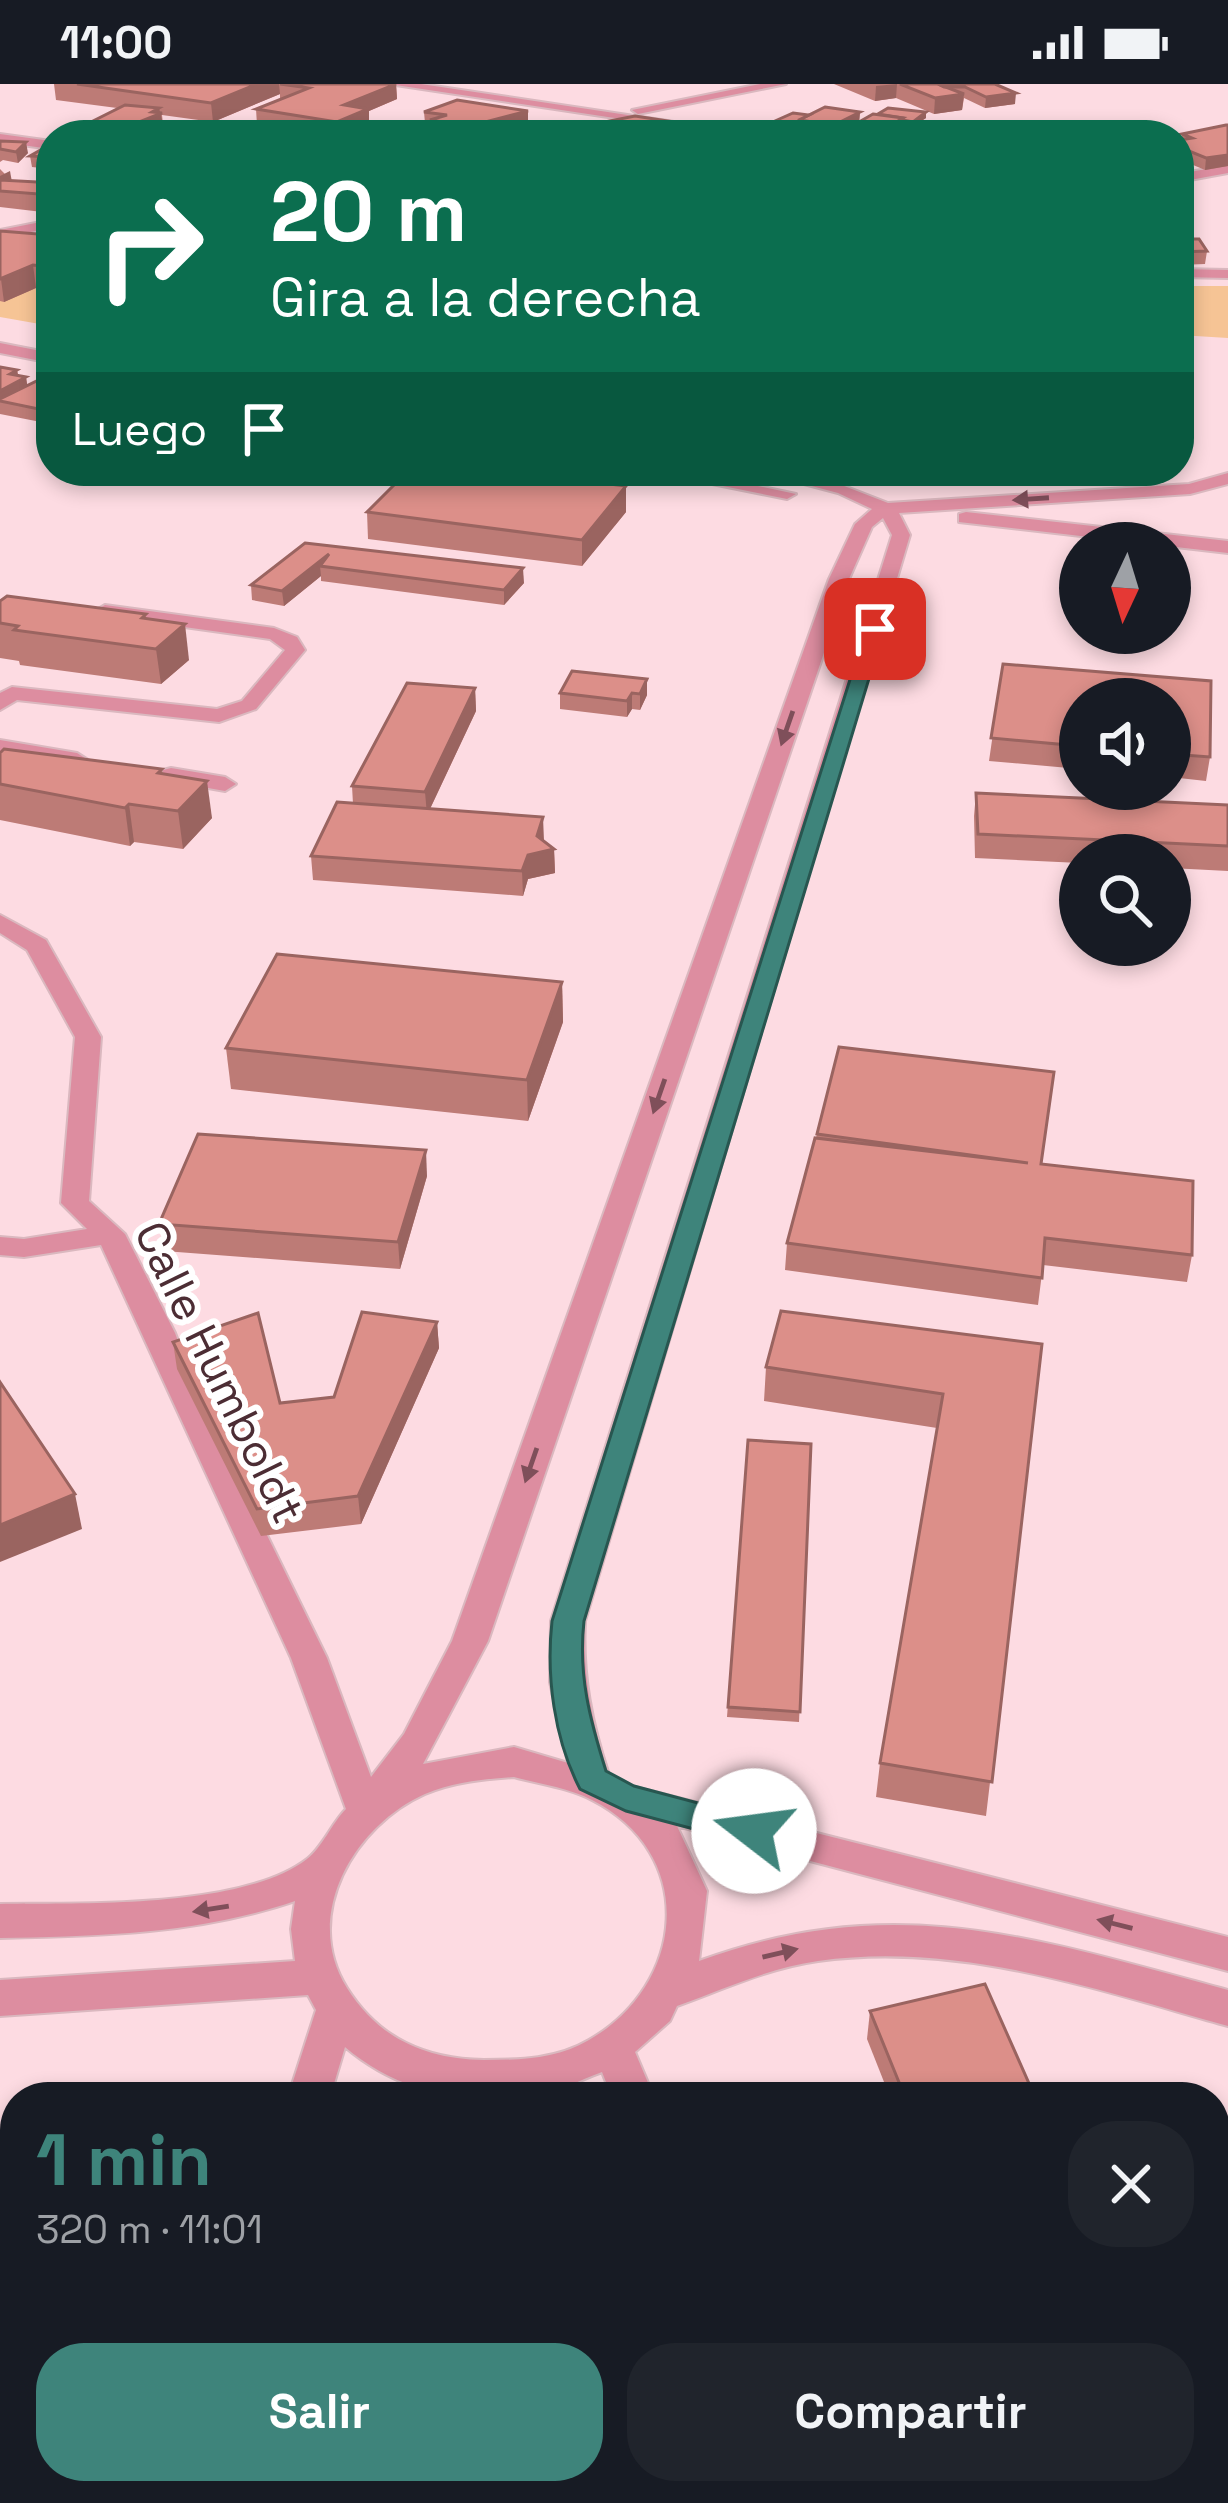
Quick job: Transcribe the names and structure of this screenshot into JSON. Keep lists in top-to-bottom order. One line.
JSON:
{"streets":{"street":["Calle Humboldt"]},"north":"bottom","page":{"status":"11:00","turn":["20 m","Gira a la derecha"],"then":"Luego","heading":["1 min","320 m · 11:01"],"buttons":["Salir","Compartir"]}}
